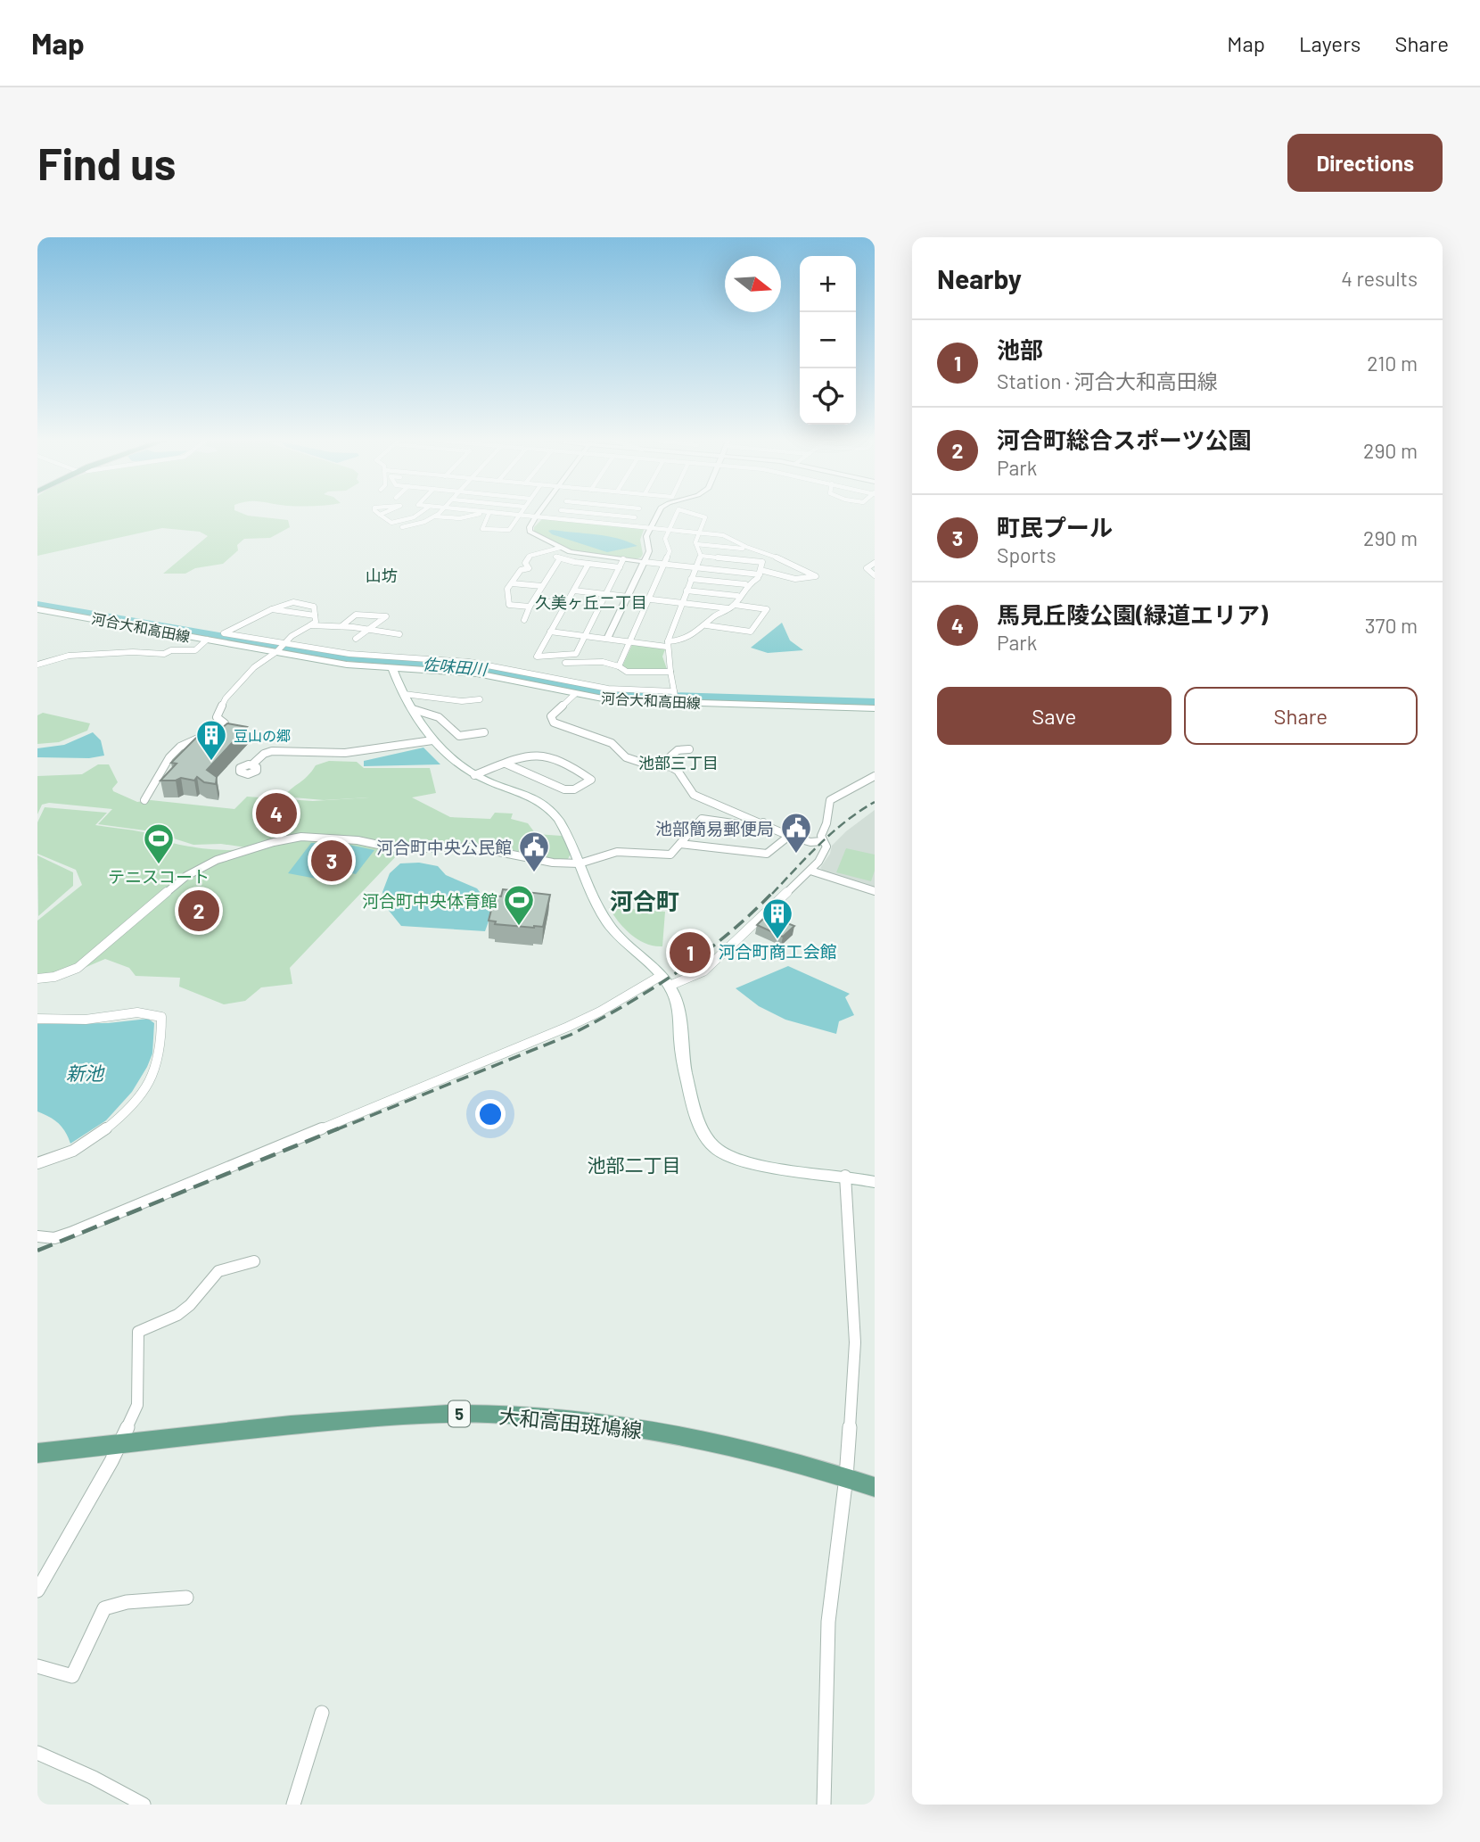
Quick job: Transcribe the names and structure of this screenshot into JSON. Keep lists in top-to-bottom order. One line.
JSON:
{"streets":{"main road":["河合大和高田線","5","大和高田斑鳩線"]},"districts":["山坊","久美ヶ丘二丁目","池部三丁目","河合町","池部二丁目"],"water":["佐味田川","新池"],"places":{"building":["豆山の郷","河合町商工会館"],"public building":["池部簡易郵便局","河合町中央公民館"],"sports":["テニスコート","河合町中央体育館"]},"north":"right","page":{"header":"Map","nav":["Map","Layers","Share"],"buttons":["Directions",["Save","Share"]],"title":"Find us","heading":["Nearby","4 results"],"map_buttons":["+","−"],"list":[{"mark":"1","name":"池部","note":"Station · 河合大和高田線","value":"210 m"},{"mark":"2","name":"河合町総合スポーツ公園","note":"Park","value":"290 m"},{"mark":"3","name":"町民プール","note":"Sports","value":"290 m"},{"mark":"4","name":"馬見丘陵公園(緑道エリア)","note":"Park","value":"370 m"}],"pins":["4","3","2","1"]}}
